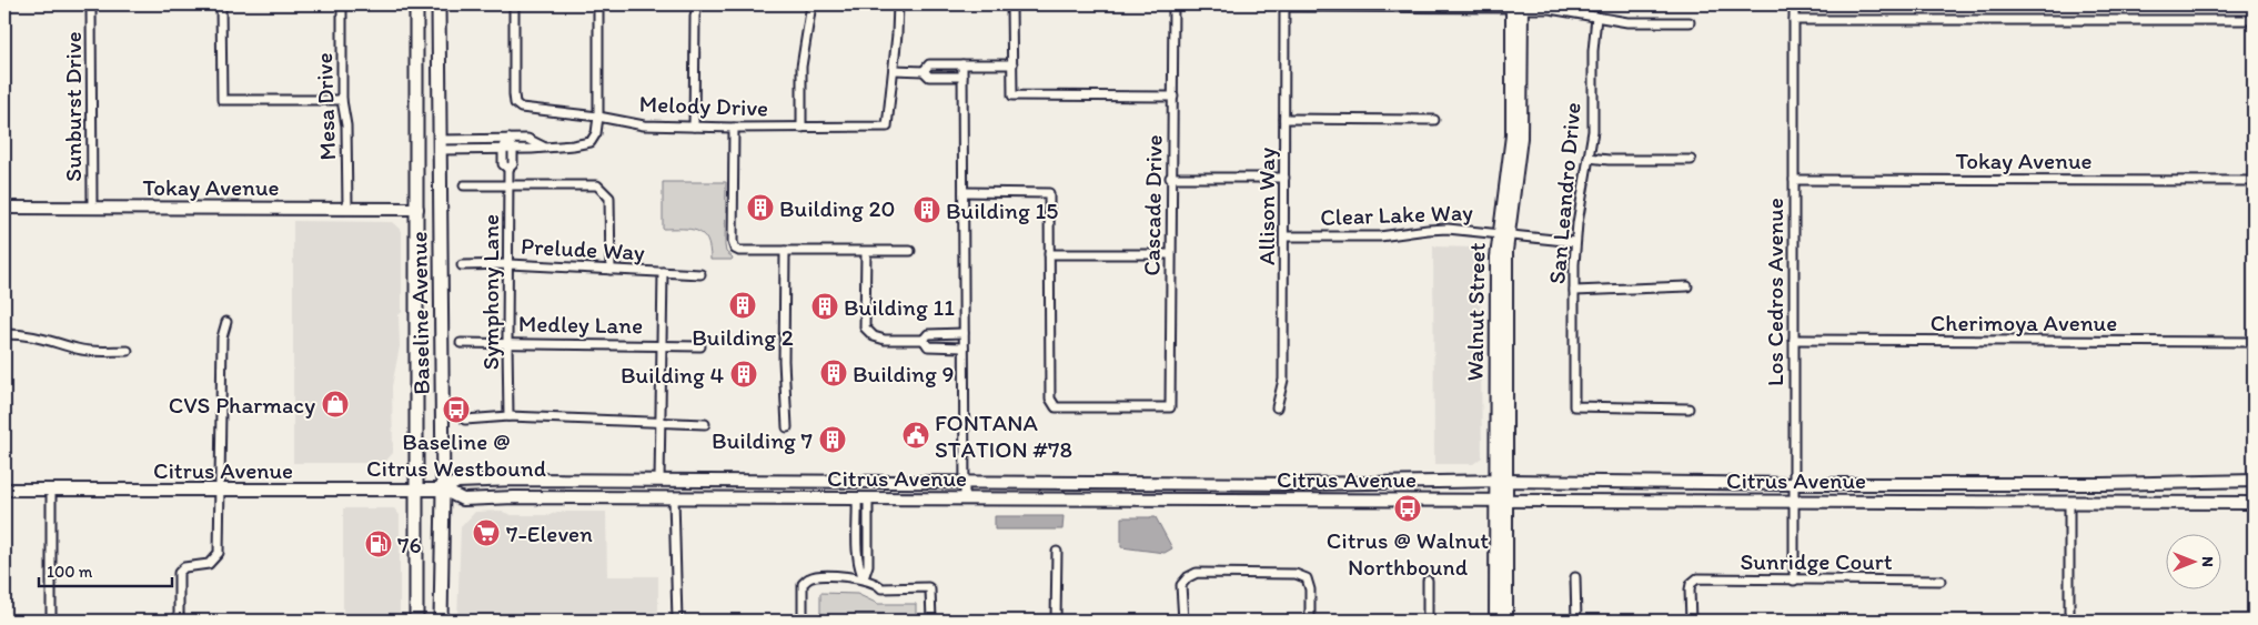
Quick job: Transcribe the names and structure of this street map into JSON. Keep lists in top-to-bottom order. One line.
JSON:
{"streets":{"main road":["Tokay Avenue","Walnut Street","Baseline Avenue","Citrus Avenue"],"street":["Melody Drive","Sunburst Drive","Mesa Drive","San Leandro Drive","Cascade Drive","Allison Way","Clear Lake Way","Prelude Way","Symphony Lane","Los Cedros Avenue","Cherimoya Avenue","Medley Lane","Sunridge Court"]},"crossings":[["Sunburst Drive","Tokay Avenue"],["Mesa Drive","Tokay Avenue"],["Tokay Avenue","Los Cedros Avenue"],["Tokay Avenue","Baseline Avenue"],["San Leandro Drive","Clear Lake Way"],["Allison Way","Clear Lake Way"],["Clear Lake Way","Walnut Street"],["Prelude Way","Symphony Lane"],["Symphony Lane","Medley Lane"],["Los Cedros Avenue","Cherimoya Avenue"],["Los Cedros Avenue","Citrus Avenue"],["Los Cedros Avenue","Sunridge Court"],["Walnut Street","Citrus Avenue"],["Baseline Avenue","Citrus Avenue"]],"places":{"building":["Building 20","Building 15","Building 2","Building 11","Building 9","Building 4","Building 7"],"shop":["CVS Pharmacy"],"bus stop":["Baseline @ Citrus Westbound","Citrus @ Walnut Northbound"],"public building":["FONTANA STATION #78"],"supermarket":["7-Eleven"],"fuel station":["76"]},"scale_bar":"100 m","north":"right"}
